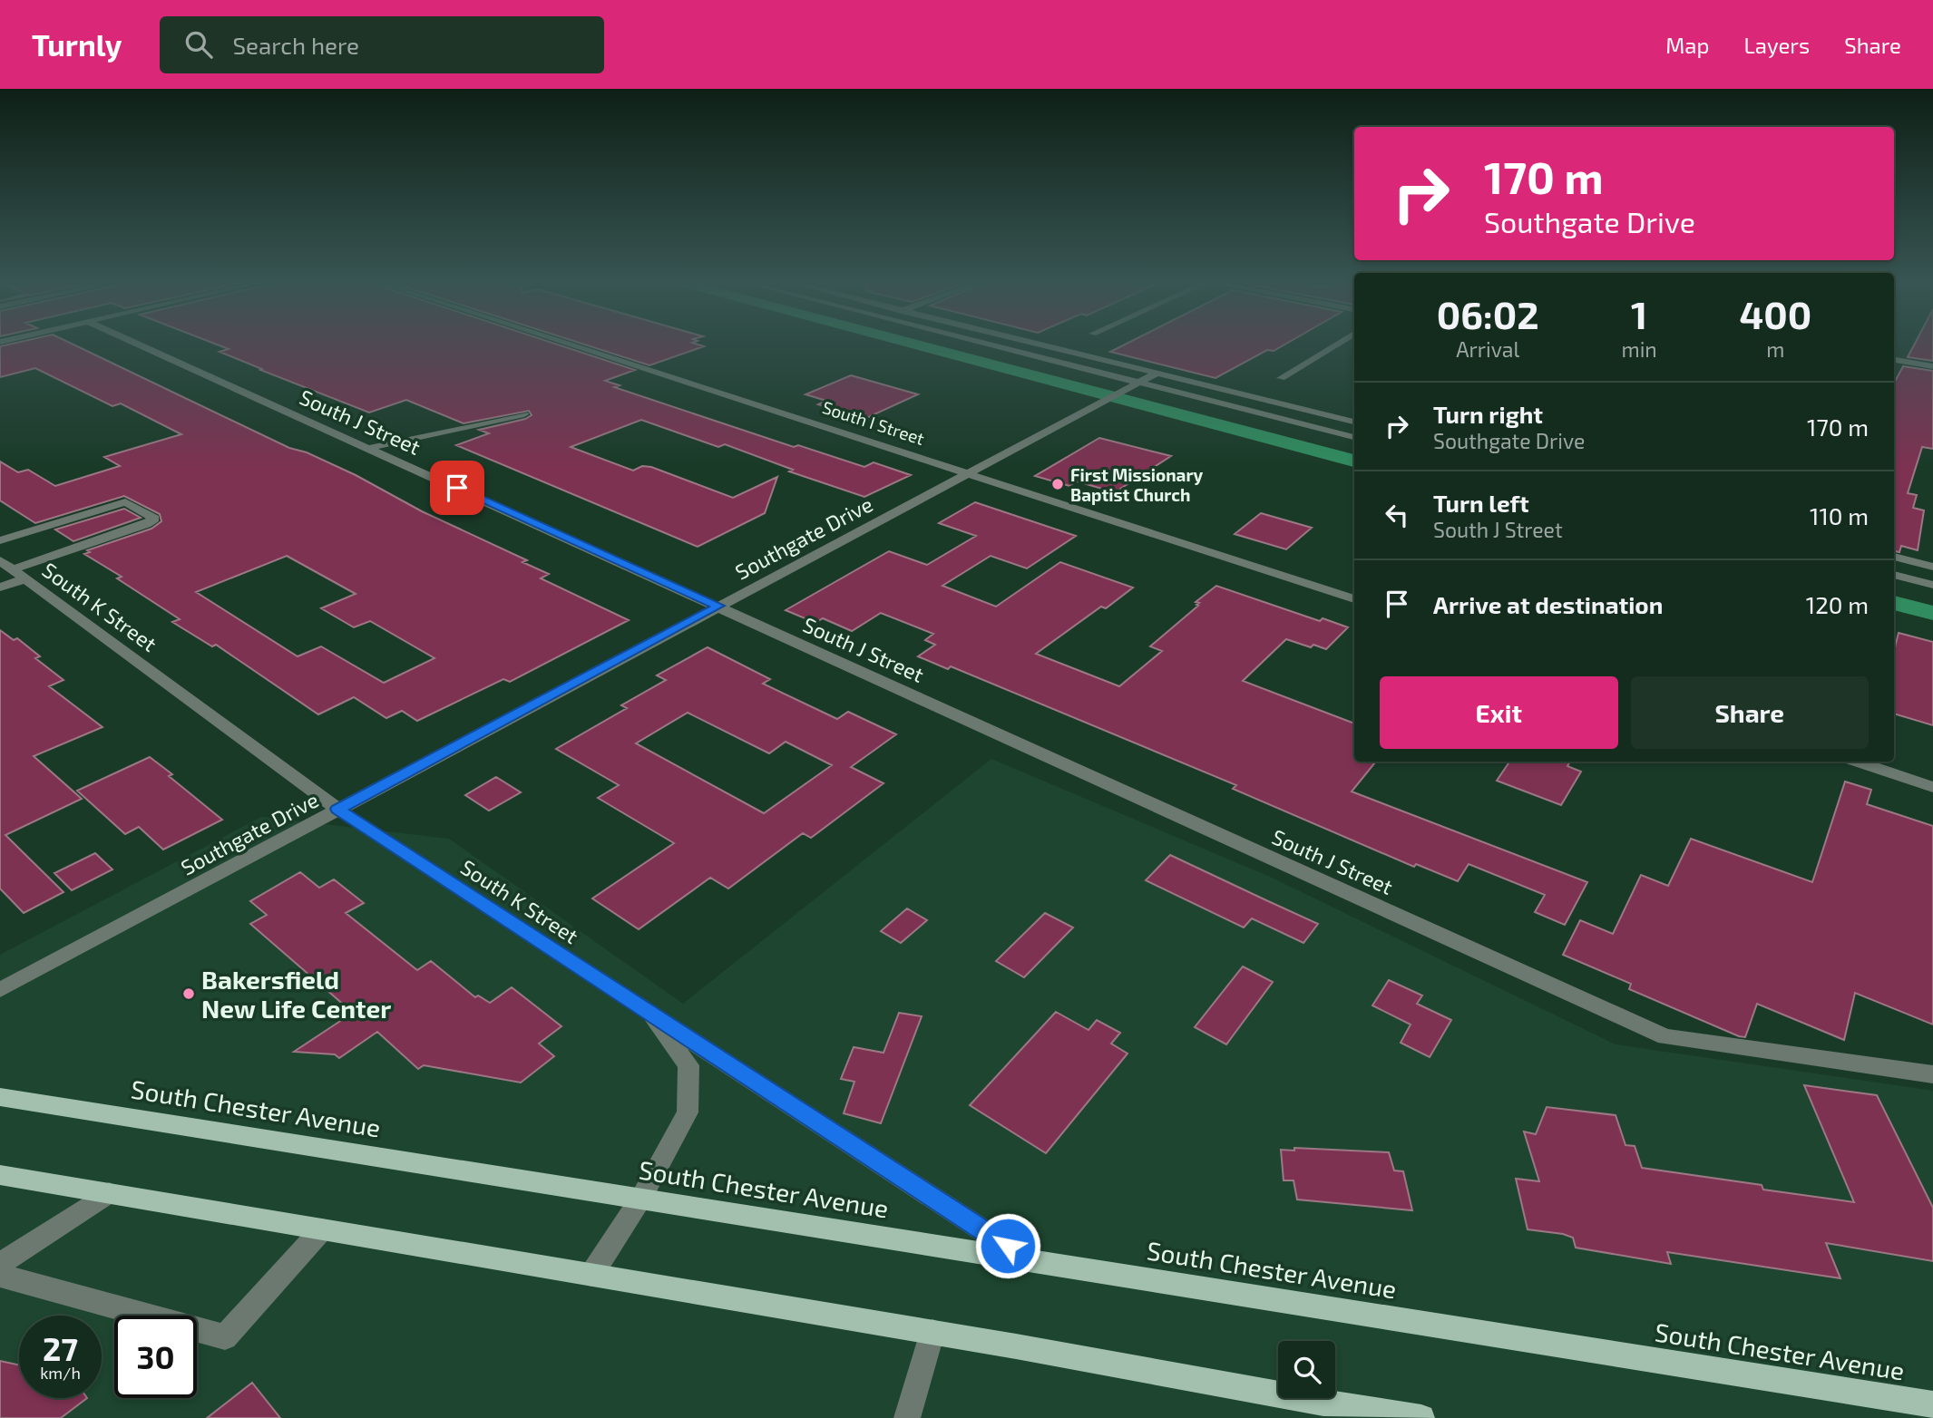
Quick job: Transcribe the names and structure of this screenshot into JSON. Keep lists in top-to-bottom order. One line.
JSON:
{"streets":{"main road":["South Chester Avenue"],"street":["South J Street","South I Street","Southgate Drive","South K Street"]},"crossings":[["South J Street","Southgate Drive"],["South I Street","Southgate Drive"],["Southgate Drive","South K Street"],["South K Street","South Chester Avenue"]],"places":["First Missionary Baptist Church","Bakersfield New Life Center"],"page":{"header":"Turnly","search":"Search here","nav":["Map","Layers","Share"],"turn":["170 m","Southgate Drive"],"eta":["06:02","Arrival","1","min","400","m"],"list":[{"name":"Turn right","note":"Southgate Drive","value":"170 m"},{"name":"Turn left","note":"South J Street","value":"110 m"},{"name":"Arrive at destination","value":"120 m"}],"buttons":["Exit","Share"],"speed":"27 km/h","limit":"30"}}
